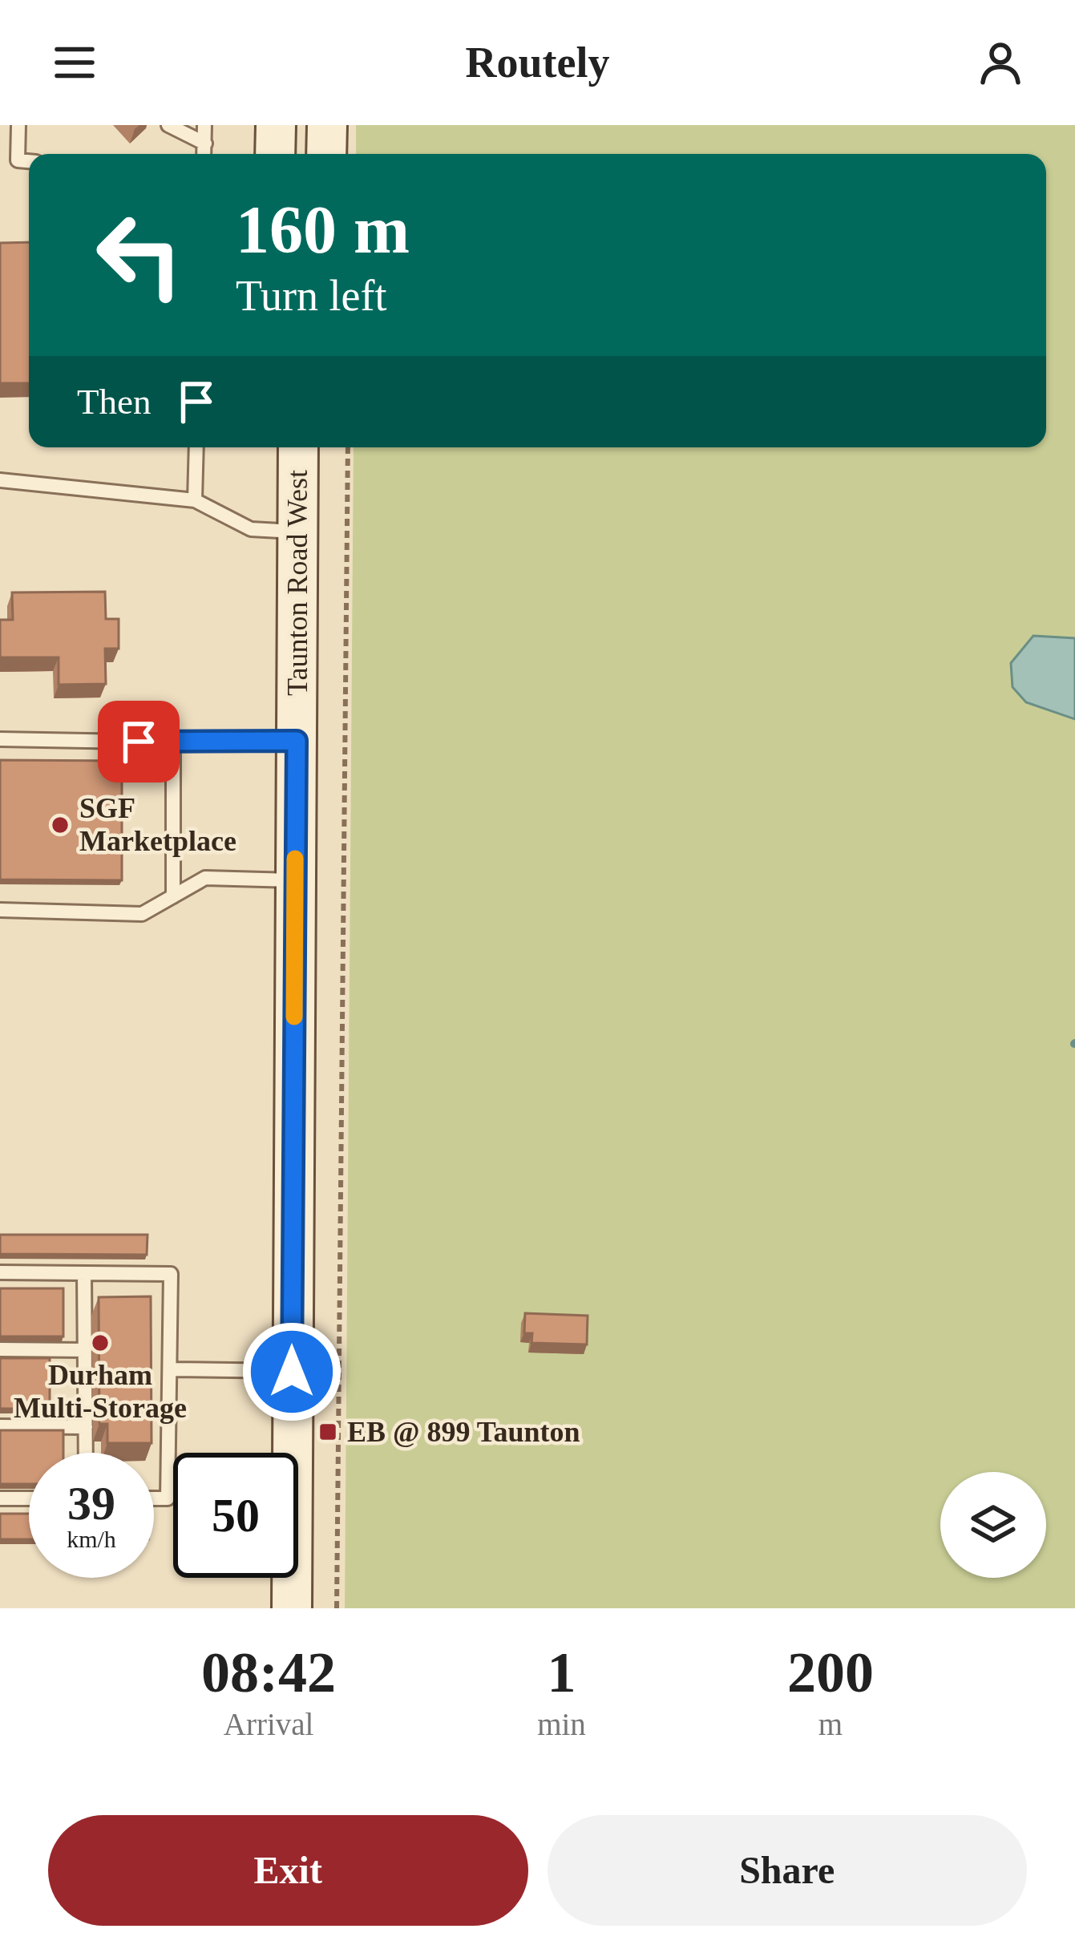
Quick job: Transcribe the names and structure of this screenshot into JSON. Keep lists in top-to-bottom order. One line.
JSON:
{"streets":{"main road":["Taunton Road West"]},"places":{"other":["SGF Marketplace","Durham Multi-Storage"],"transit":["EB @ 899 Taunton"]},"page":{"header":"Routely","turn":["160 m","Turn left"],"then":"Then","speed":"39 km/h","limit":"50","eta":["08:42","Arrival","1","min","200","m"],"buttons":["Exit","Share"]}}
